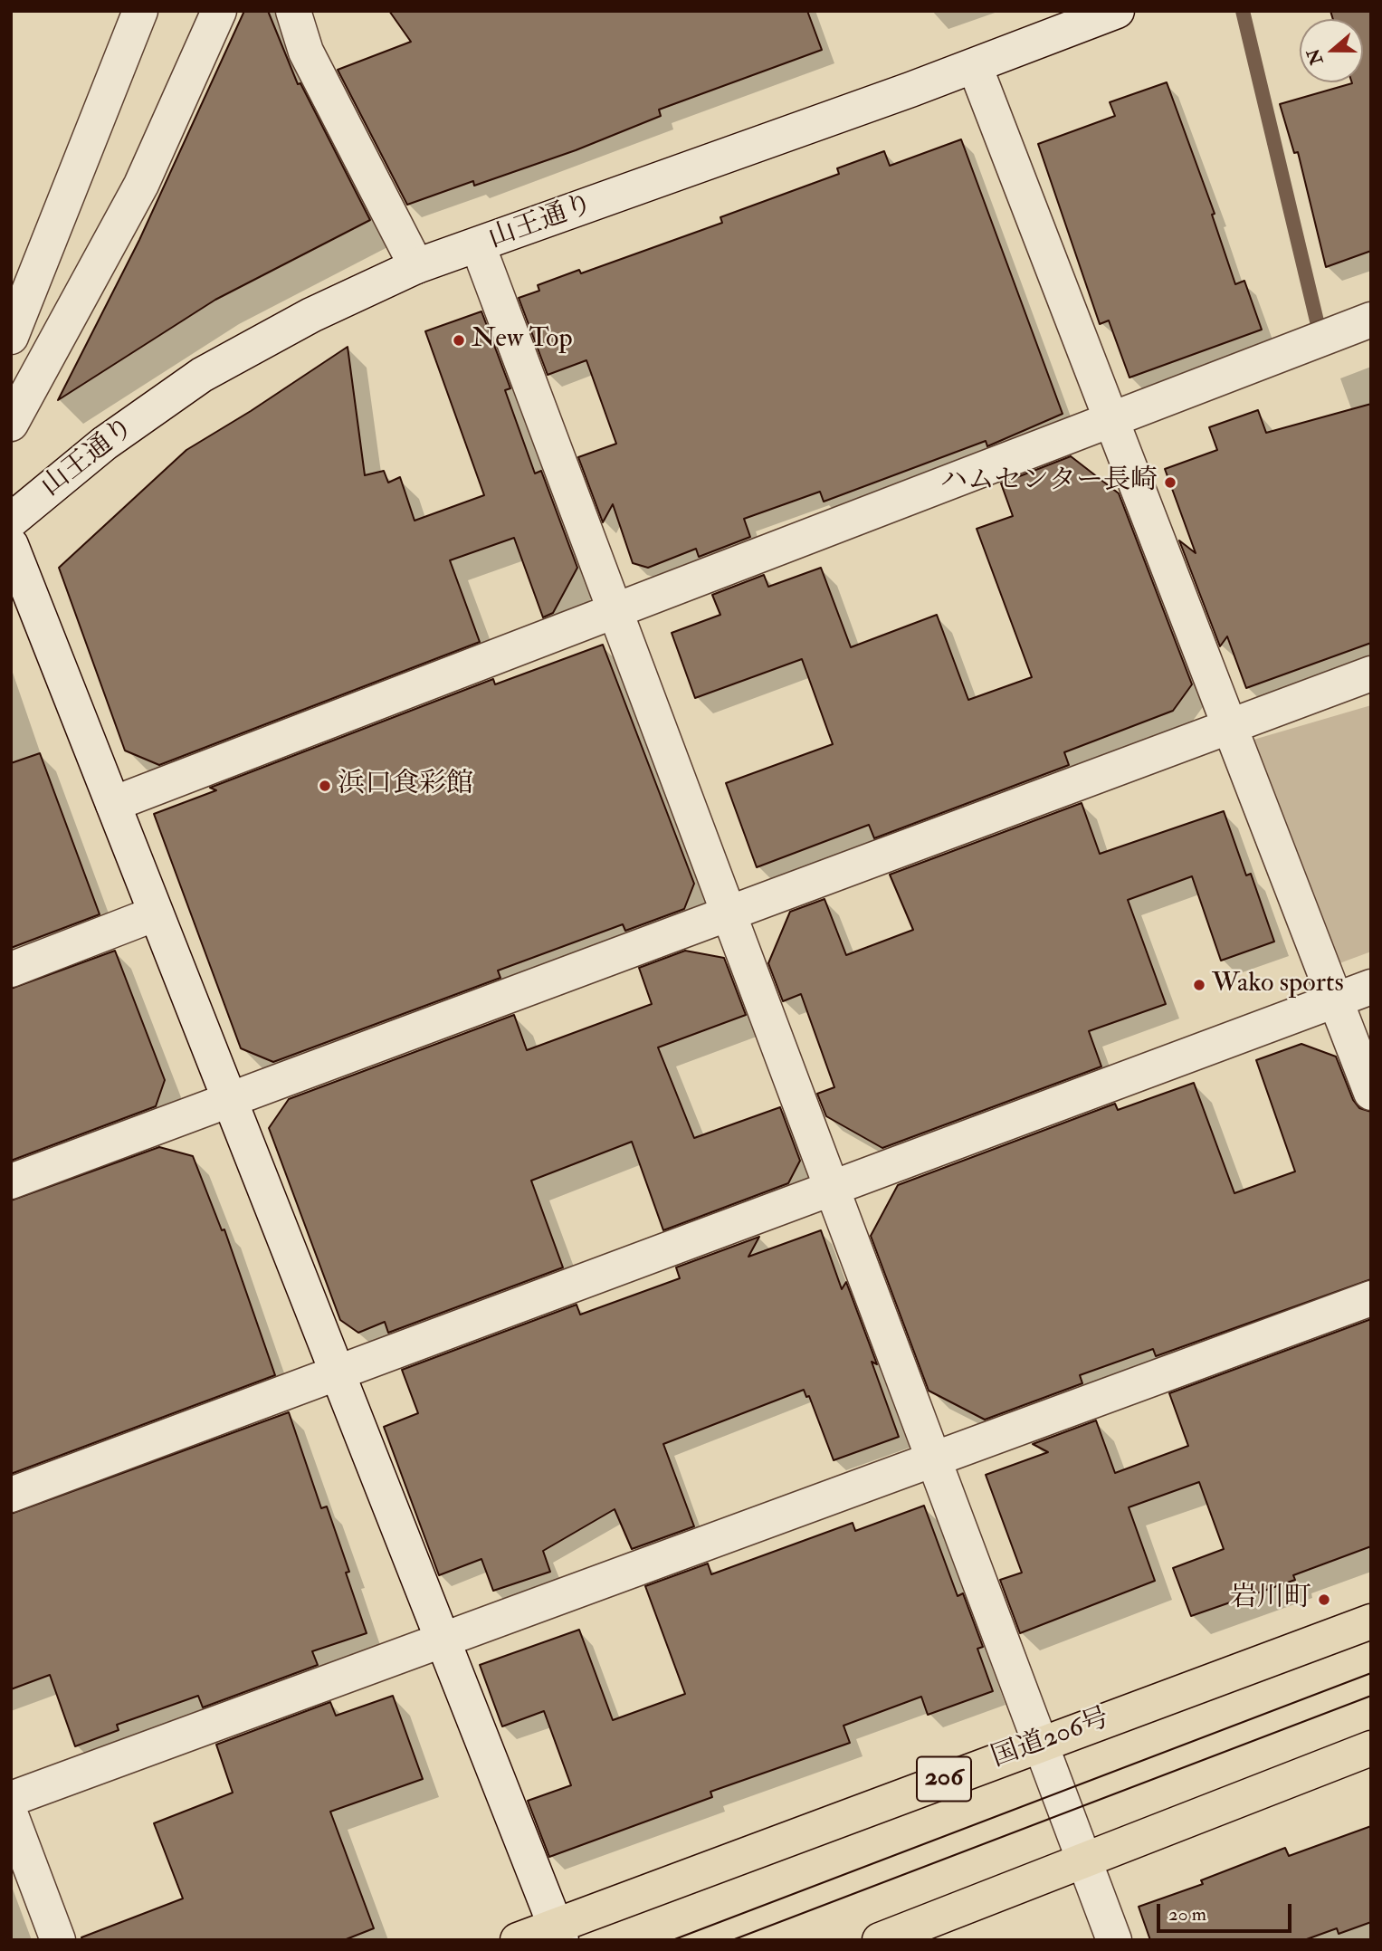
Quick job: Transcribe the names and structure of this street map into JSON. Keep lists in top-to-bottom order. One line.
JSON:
{"streets":{"highway":["国道206号","206"],"street":["山王通り"]},"places":["New Top","ハムセンター長崎","浜口食彩館","Wako sports","岩川町"],"scale_bar":"20 m","north":"left"}
